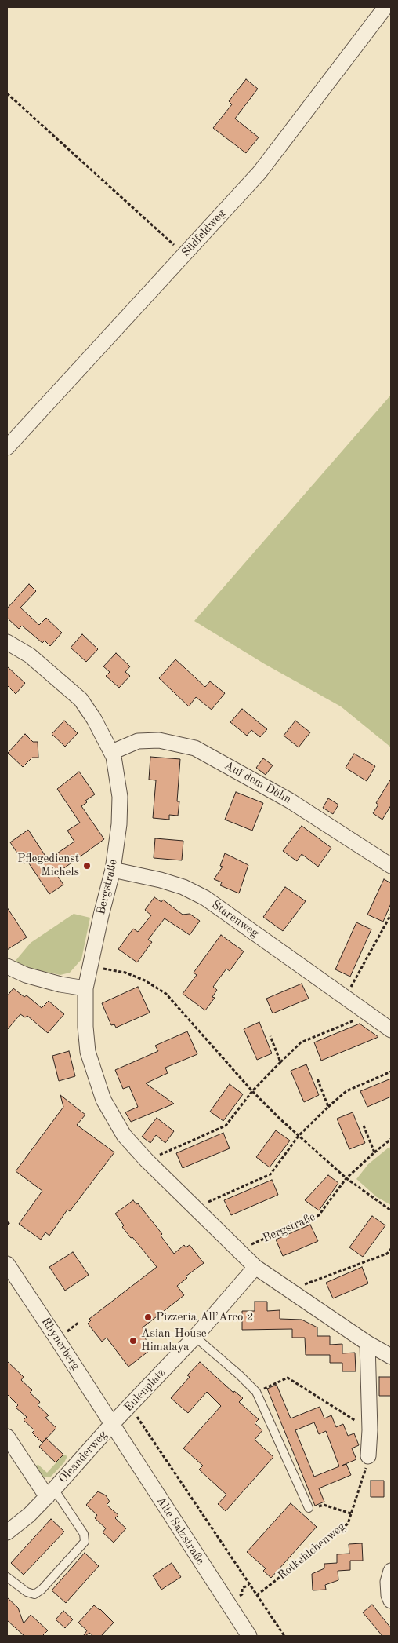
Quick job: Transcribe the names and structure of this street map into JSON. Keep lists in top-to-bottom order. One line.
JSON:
{"streets":{"street":["Südfeldweg","Auf dem Döhn","Bergstraße","Starenweg","Rhynerberg","Eulenplatz","Oleanderweg","Alte Salzstraße"],"path":["Rotkehlchenweg"]},"crossings":[["Auf dem Döhn","Bergstraße"],["Bergstraße","Starenweg"],["Bergstraße","Eulenplatz"],["Rhynerberg","Eulenplatz"],["Rhynerberg","Oleanderweg"],["Rhynerberg","Alte Salzstraße"],["Eulenplatz","Oleanderweg"],["Eulenplatz","Alte Salzstraße"],["Oleanderweg","Alte Salzstraße"]],"places":["Pflegedienst Michels","Pizzeria All’Arco 2","Asian-House Himalaya"]}
